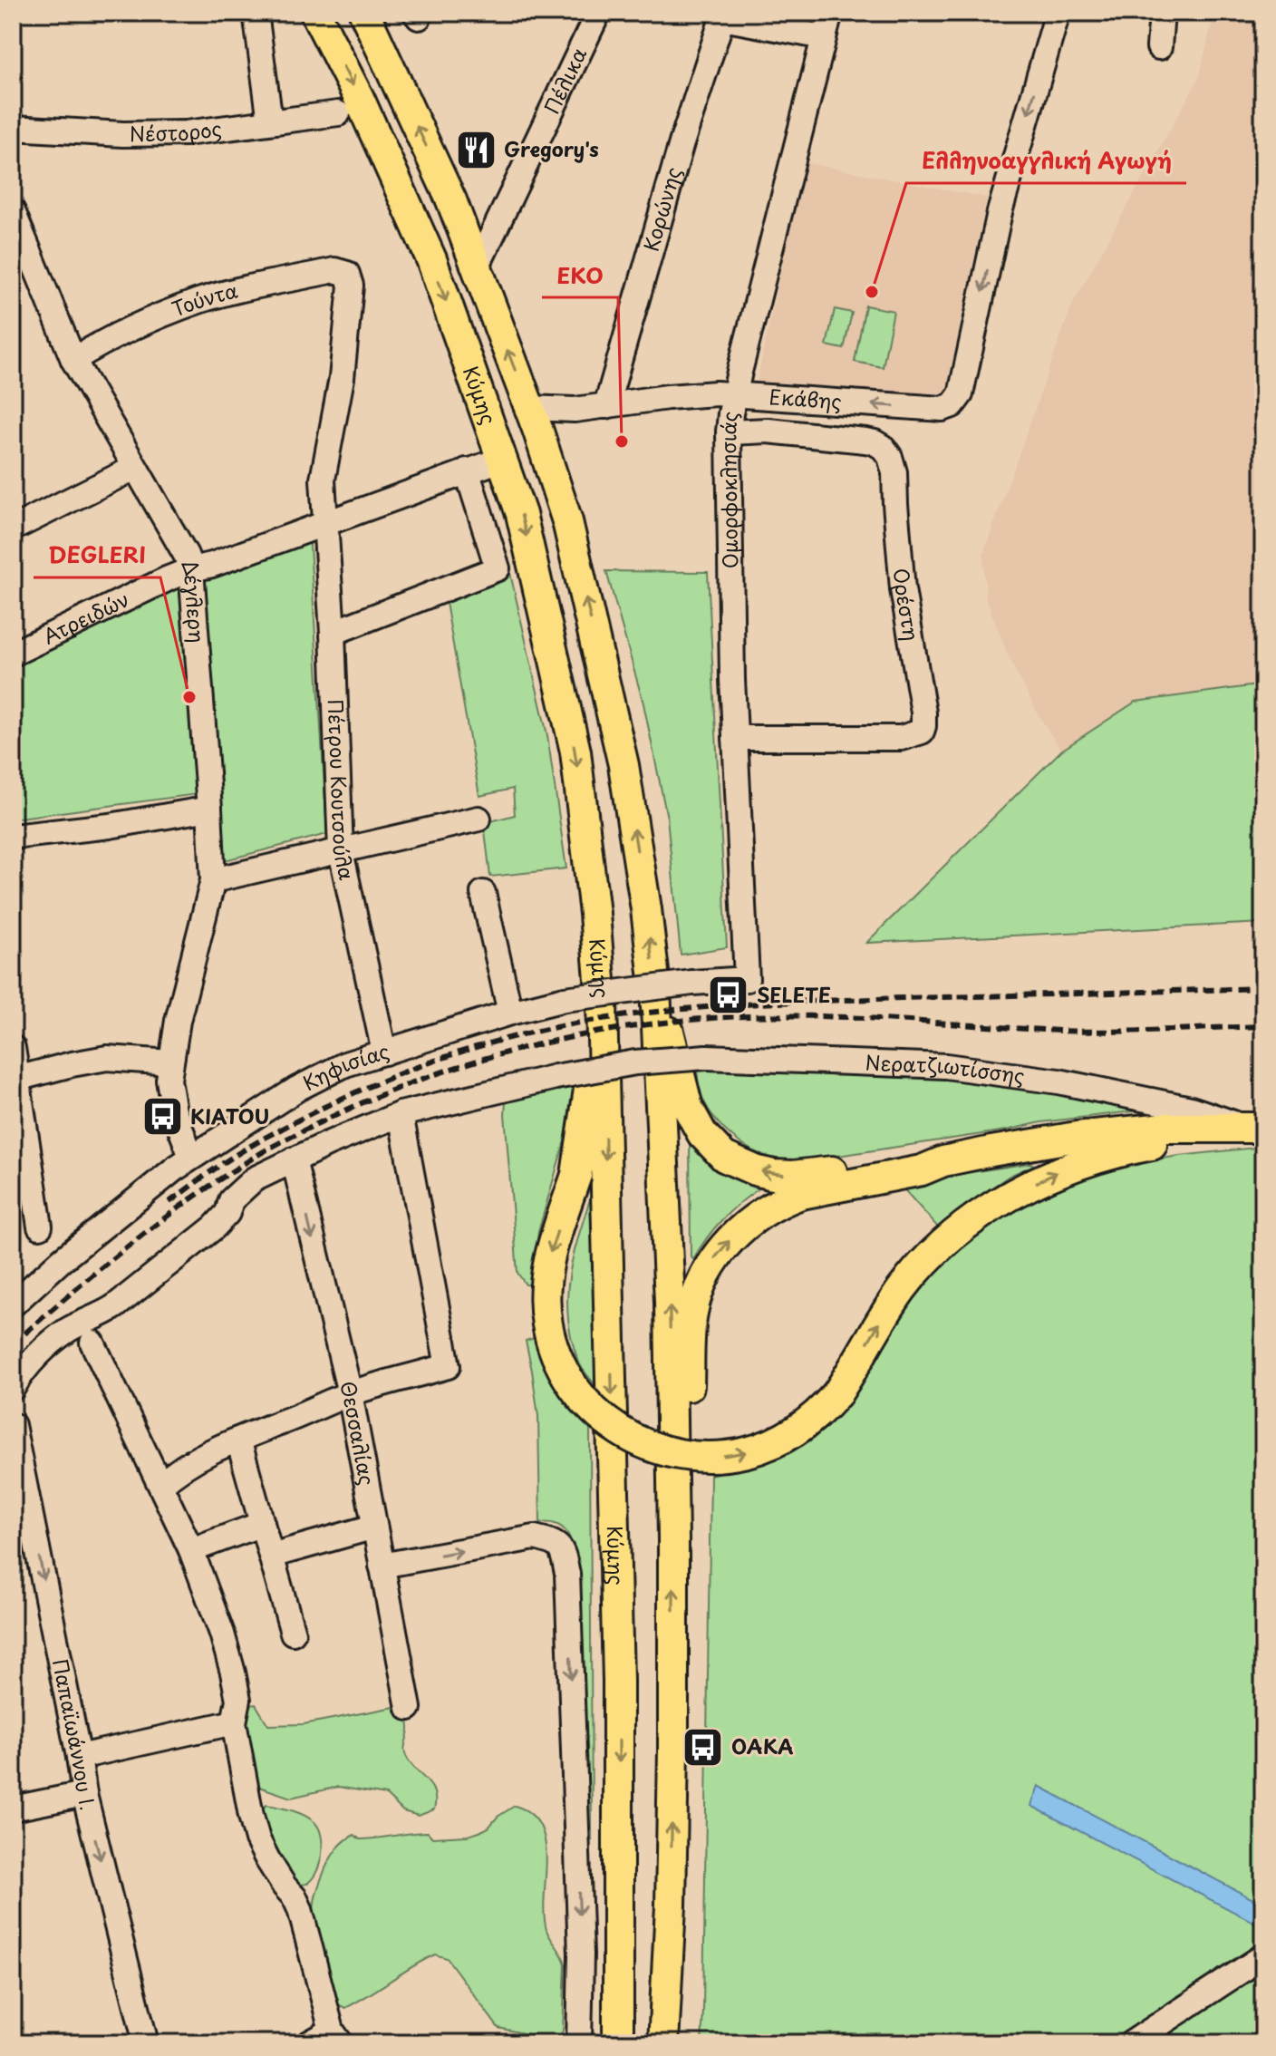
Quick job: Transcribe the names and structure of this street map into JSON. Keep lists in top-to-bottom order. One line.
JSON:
{"streets":{"main road":["Κύμης","Νερατζιωτίσσης"],"street":["Πέλικα","Νέστορος","Κορώνης","Τούντα","Εκάβης","Ομορφοκλησιάς","Δέγλερη","Ορέστη","Ατρειδών","Πέτρου Κουτσούλα","Κηφισίας","Θεσσαλίας","Παπαϊωάννου Ι."]},"crossings":[["Πέλικα","Κύμης"],["Κορώνης","Εκάβης"],["Τούντα","Δέγλερη"],["Τούντα","Πέτρου Κουτσούλα"],["Κύμης","Εκάβης"],["Κύμης","Ατρειδών"],["Εκάβης","Ομορφοκλησιάς"],["Ομορφοκλησιάς","Ορέστη"],["Ομορφοκλησιάς","Κηφισίας"],["Δέγλερη","Ατρειδών"],["Δέγλερη","Κηφισίας"],["Ατρειδών","Πέτρου Κουτσούλα"],["Πέτρου Κουτσούλα","Κηφισίας"]],"one_way":["Θεσσαλίας"],"places":{"restaurant":["Gregory's"],"other":["Ελληνοαγγλική Αγωγή","EKO","DEGLERI"],"bus stop":["SELETE","KIATOU","ΟΑΚΑ"]}}
